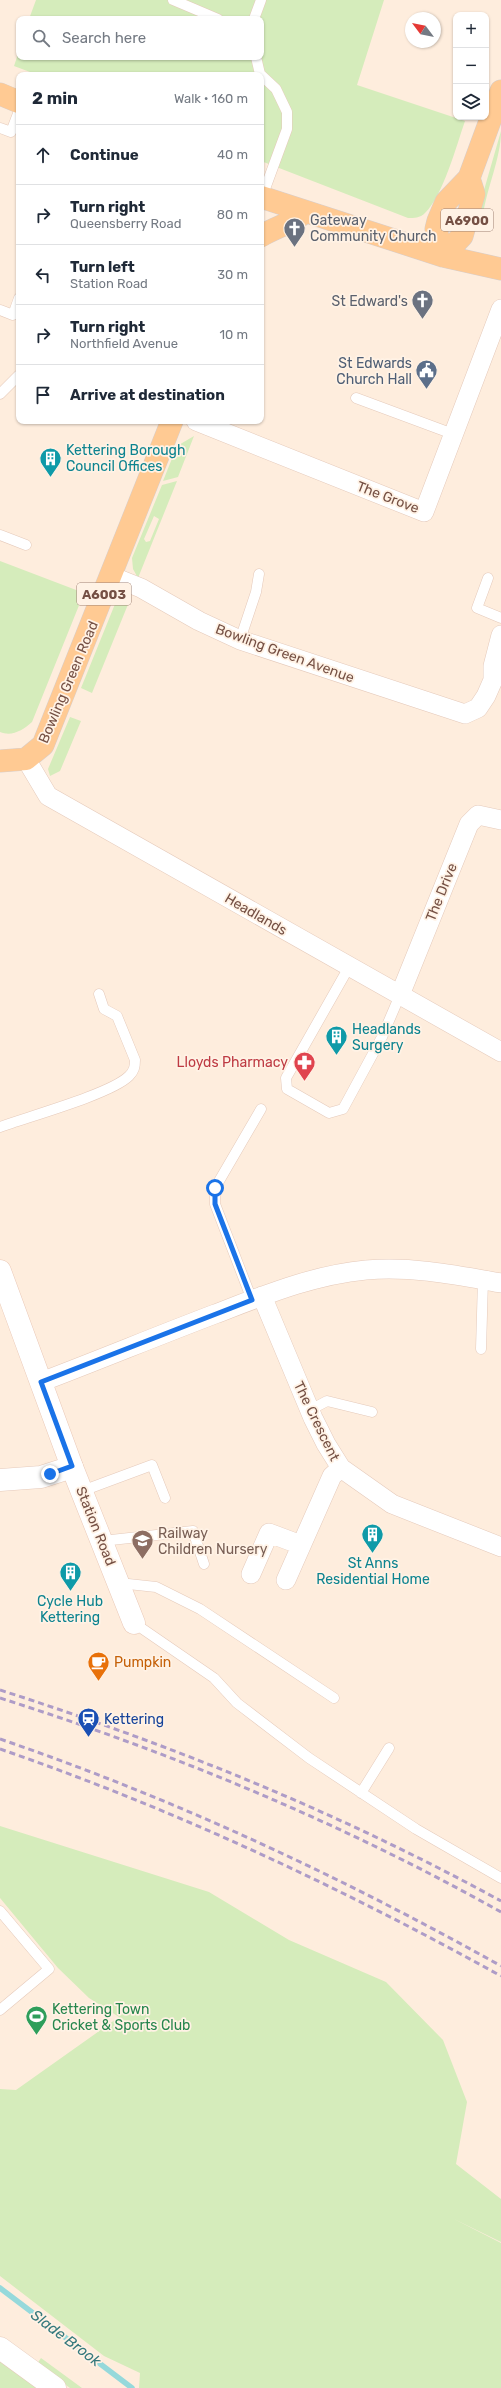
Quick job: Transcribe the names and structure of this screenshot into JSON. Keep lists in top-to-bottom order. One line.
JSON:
{"streets":{"main road":["A6900","A6003","Bowling Green Road","Station Road"],"street":["The Grove","Bowling Green Avenue","The Drive","Headlands","The Crescent"]},"crossings":[["Bowling Green Avenue","Bowling Green Road"],["Bowling Green Road","Headlands"],["The Drive","Headlands"]],"water":["Slade Brook"],"places":{"church":["Gateway Community Church","St Edward's"],"public building":["St Edwards Church Hall"],"building":["Kettering Borough Council Offices","Headlands Surgery","St Anns Residential Home","Cycle Hub Kettering"],"pharmacy":["Lloyds Pharmacy"],"school or university":["Railway Children Nursery"],"cafe":["Pumpkin"],"station":["Kettering"],"sports":["Kettering Town Cricket & Sports Club"]},"north":"top left","page":{"map_buttons":["+","−"],"search":"Search here","heading":["2 min","Walk · 160 m"],"list":[["Continue","40 m"],["Turn right","Queensberry Road","80 m"],["Turn left","Station Road","30 m"],["Turn right","Northfield Avenue","10 m"],"Arrive at destination"]}}
